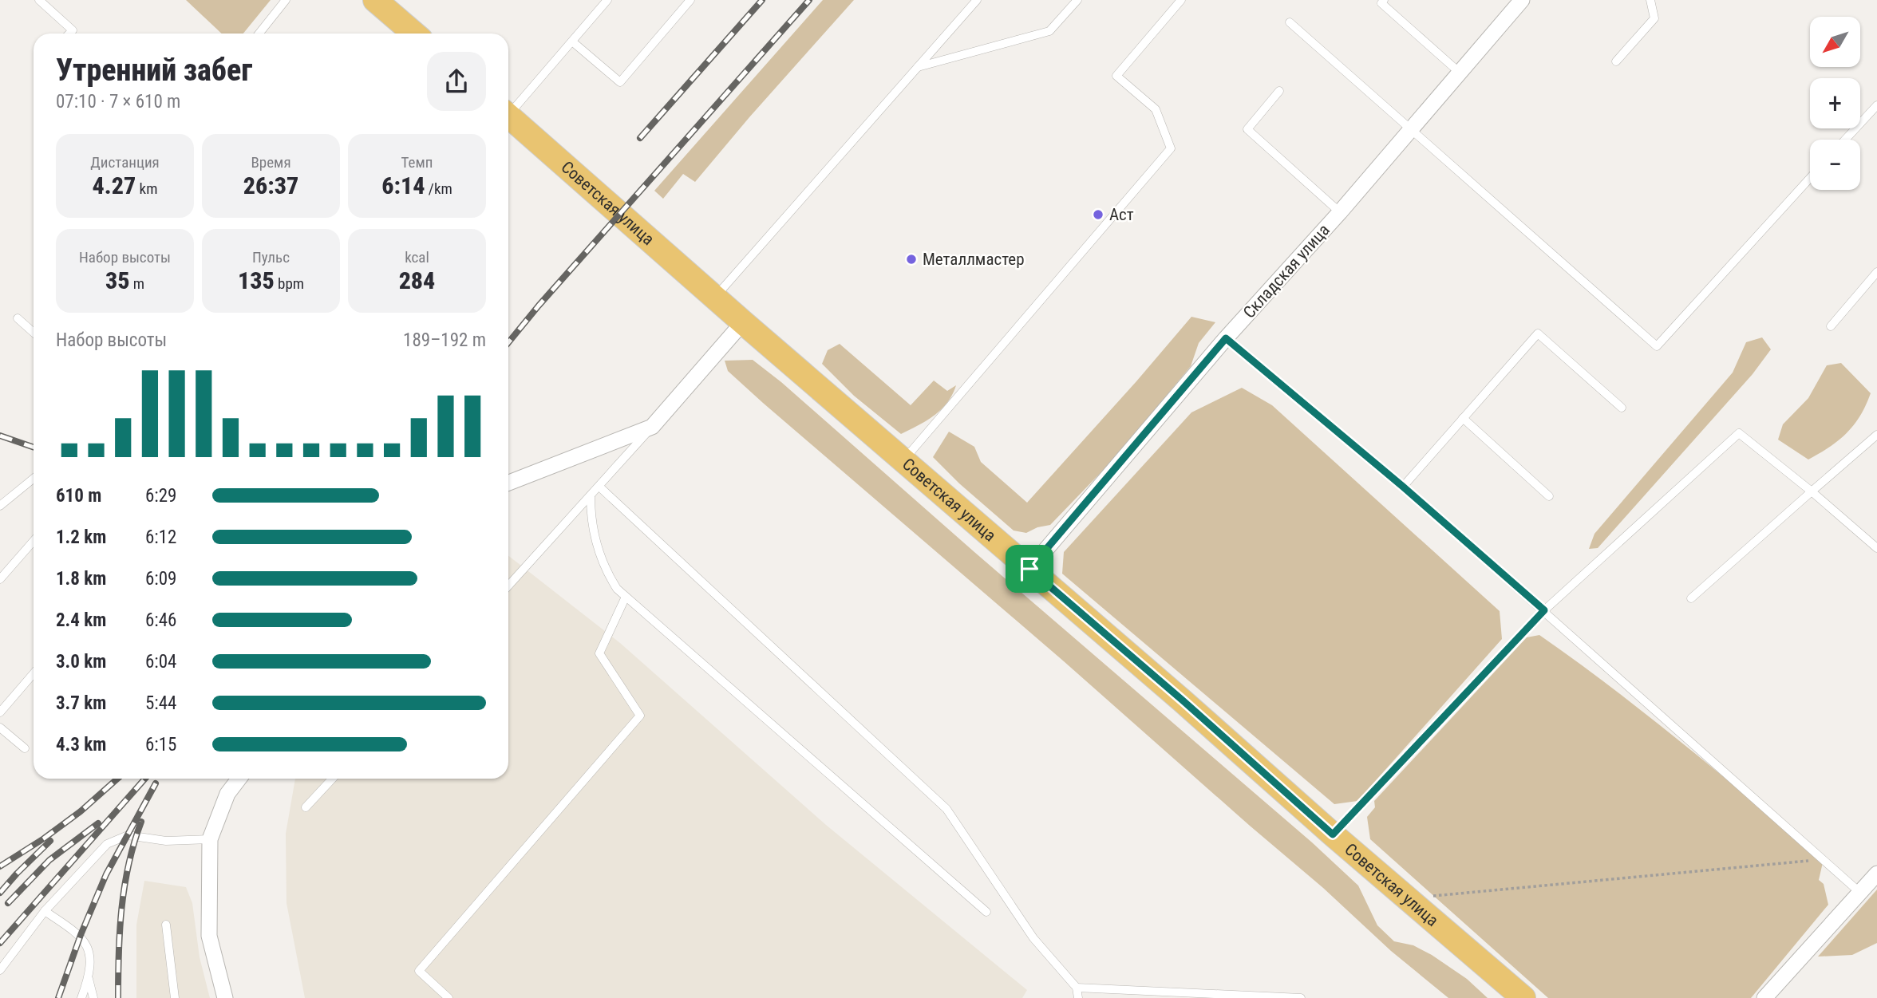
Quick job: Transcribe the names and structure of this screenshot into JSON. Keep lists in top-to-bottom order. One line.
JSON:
{"streets":{"main road":["Советская улица"],"street":["Складская улица"]},"crossings":[["Советская улица","Складская улица"]],"places":["Аст","Металлмастер"],"north":"bottom left","page":{"map_buttons":["+","−"],"heading":["Утренний забег","07:10 · 7 × 610 m"],"stats":[["Дистанция","4.27 km"],["Время","26:37"],["Темп","6:14 /km"],["Набор высоты","35 m"],["Пульс","135 bpm"],["kcal","284"]],"chart":["Набор высоты","189–192 m"],"list":[{"name":"610 m","note":"6:29"},{"name":"1.2 km","note":"6:12"},{"name":"1.8 km","note":"6:09"},{"name":"2.4 km","note":"6:46"},{"name":"3.0 km","note":"6:04"},{"name":"3.7 km","note":"5:44"},{"name":"4.3 km","note":"6:15"}]}}
